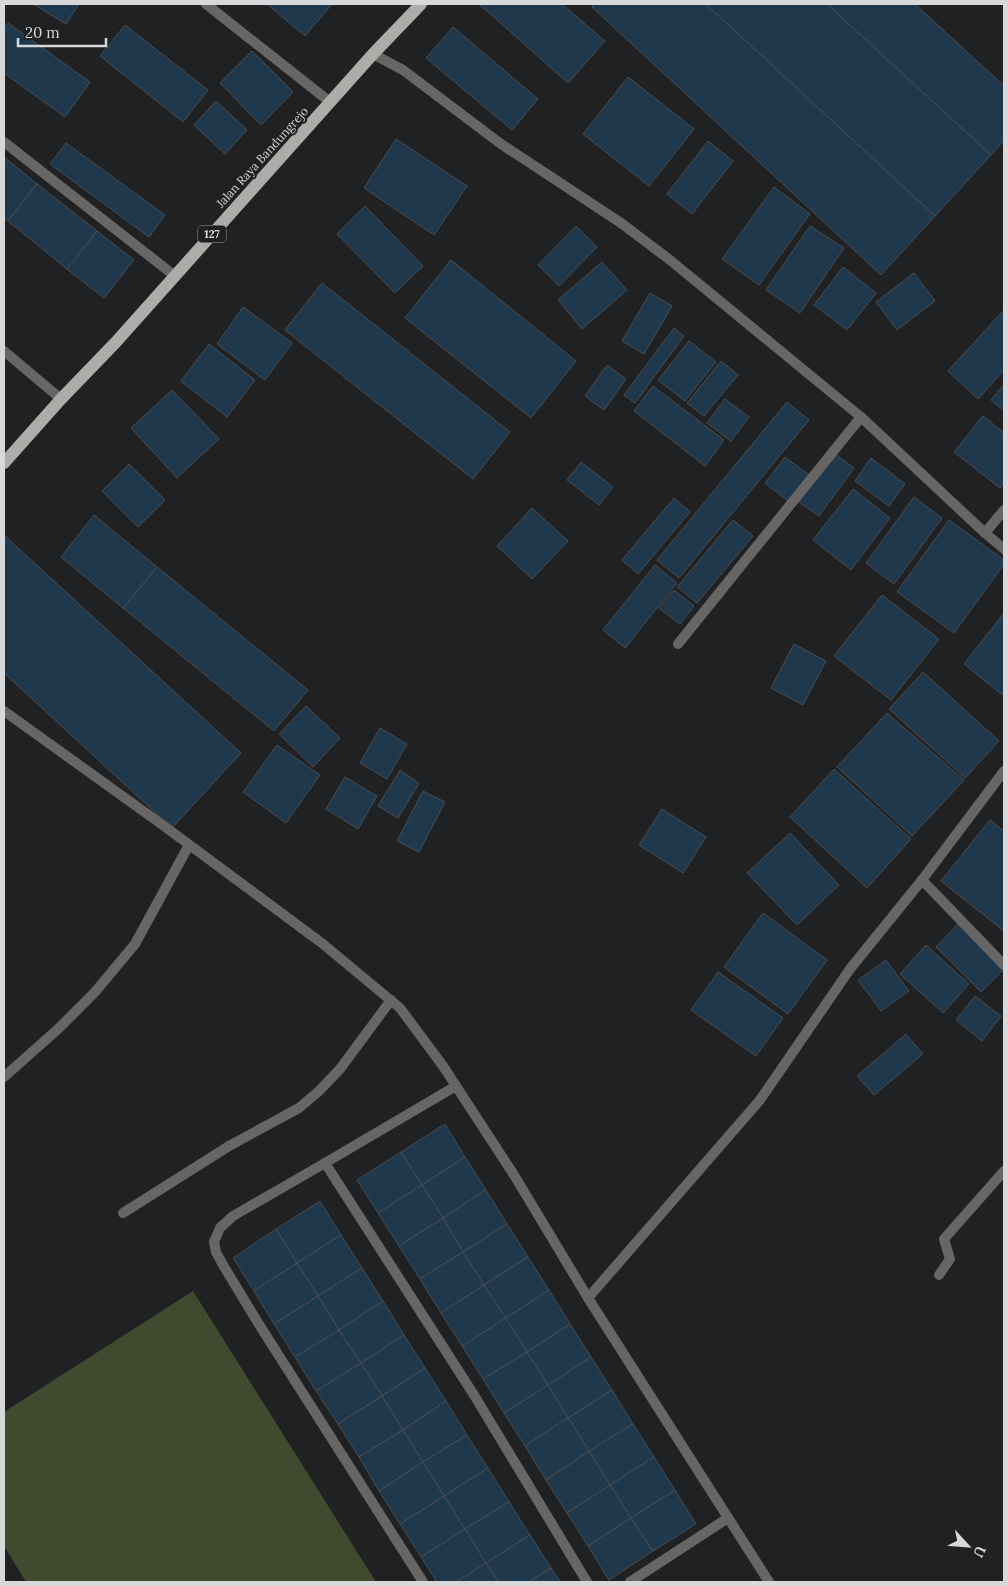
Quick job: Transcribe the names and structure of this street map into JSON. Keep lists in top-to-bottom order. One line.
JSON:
{"streets":{"main road":["Jalan Raya Bandungrejo","127"]},"scale_bar":"20 m","north":"bottom right"}
